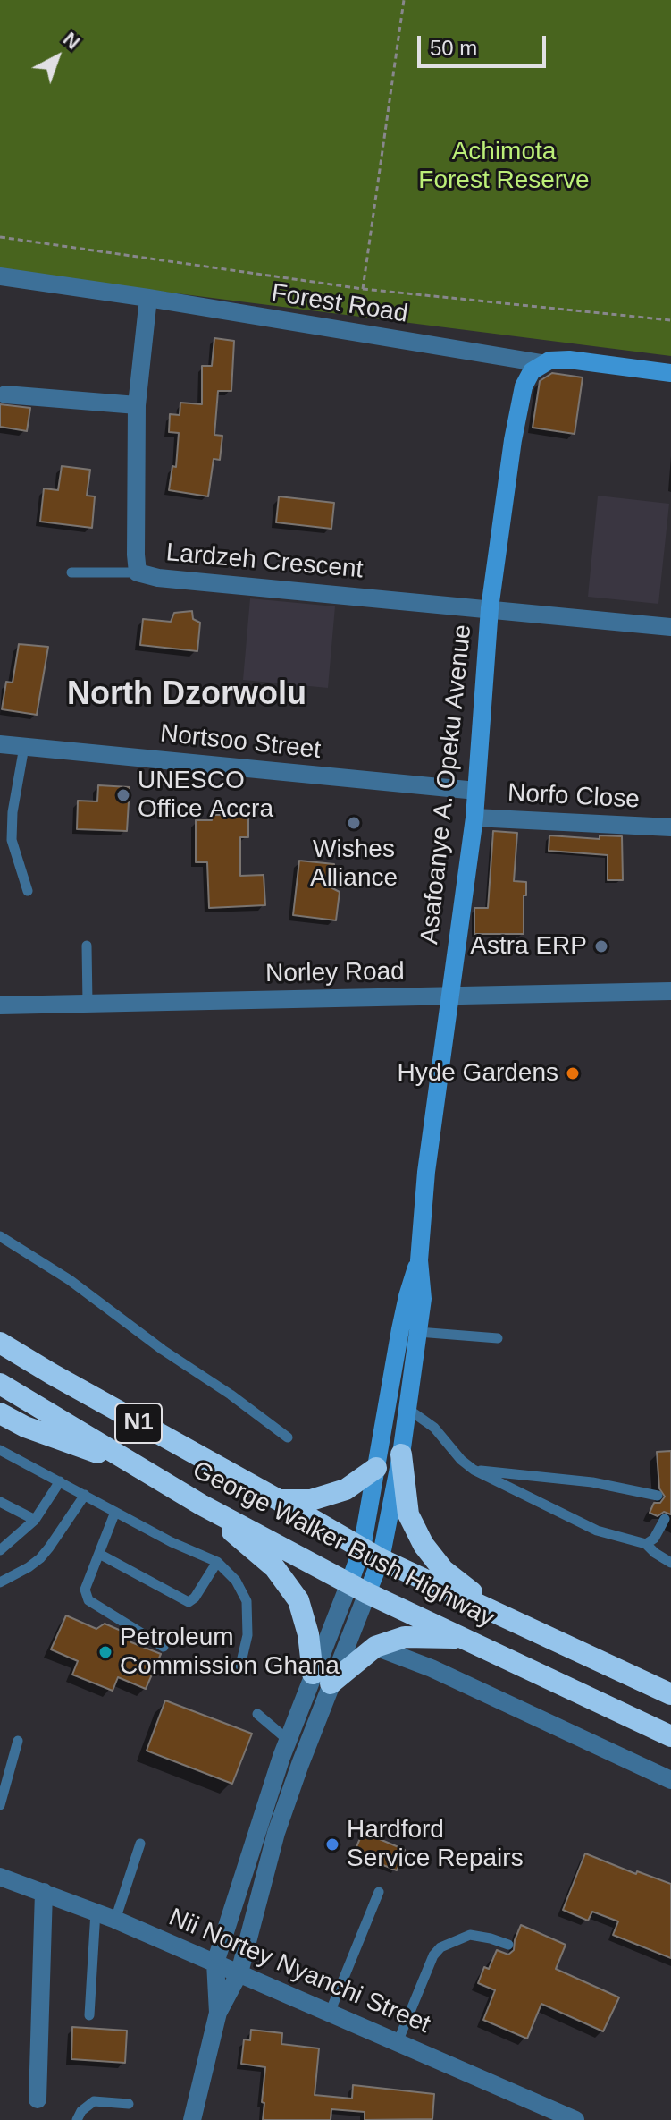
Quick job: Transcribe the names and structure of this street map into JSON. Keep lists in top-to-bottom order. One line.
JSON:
{"streets":{"highway":["N1","George Walker Bush Highway"],"main road":["Forest Road","Asafoanye A. Opeku Avenue"],"street":["Lardzeh Crescent","Nortsoo Street","Norfo Close","Norley Road","Nii Nortey Nyanchi Street"]},"crossings":[["Forest Road","Lardzeh Crescent"],["Forest Road","Asafoanye A. Opeku Avenue"],["Lardzeh Crescent","Asafoanye A. Opeku Avenue"],["Nortsoo Street","Asafoanye A. Opeku Avenue"],["Asafoanye A. Opeku Avenue","Norfo Close"],["Asafoanye A. Opeku Avenue","Norley Road"],["Asafoanye A. Opeku Avenue","George Walker Bush Highway"]],"districts":["North Dzorwolu"],"parks":["Achimota Forest Reserve"],"places":["UNESCO Office Accra","Wishes Alliance","Astra ERP","Hyde Gardens","Petroleum Commission Ghana","Hardford Service Repairs"],"scale_bar":"50 m","north":"top right"}
